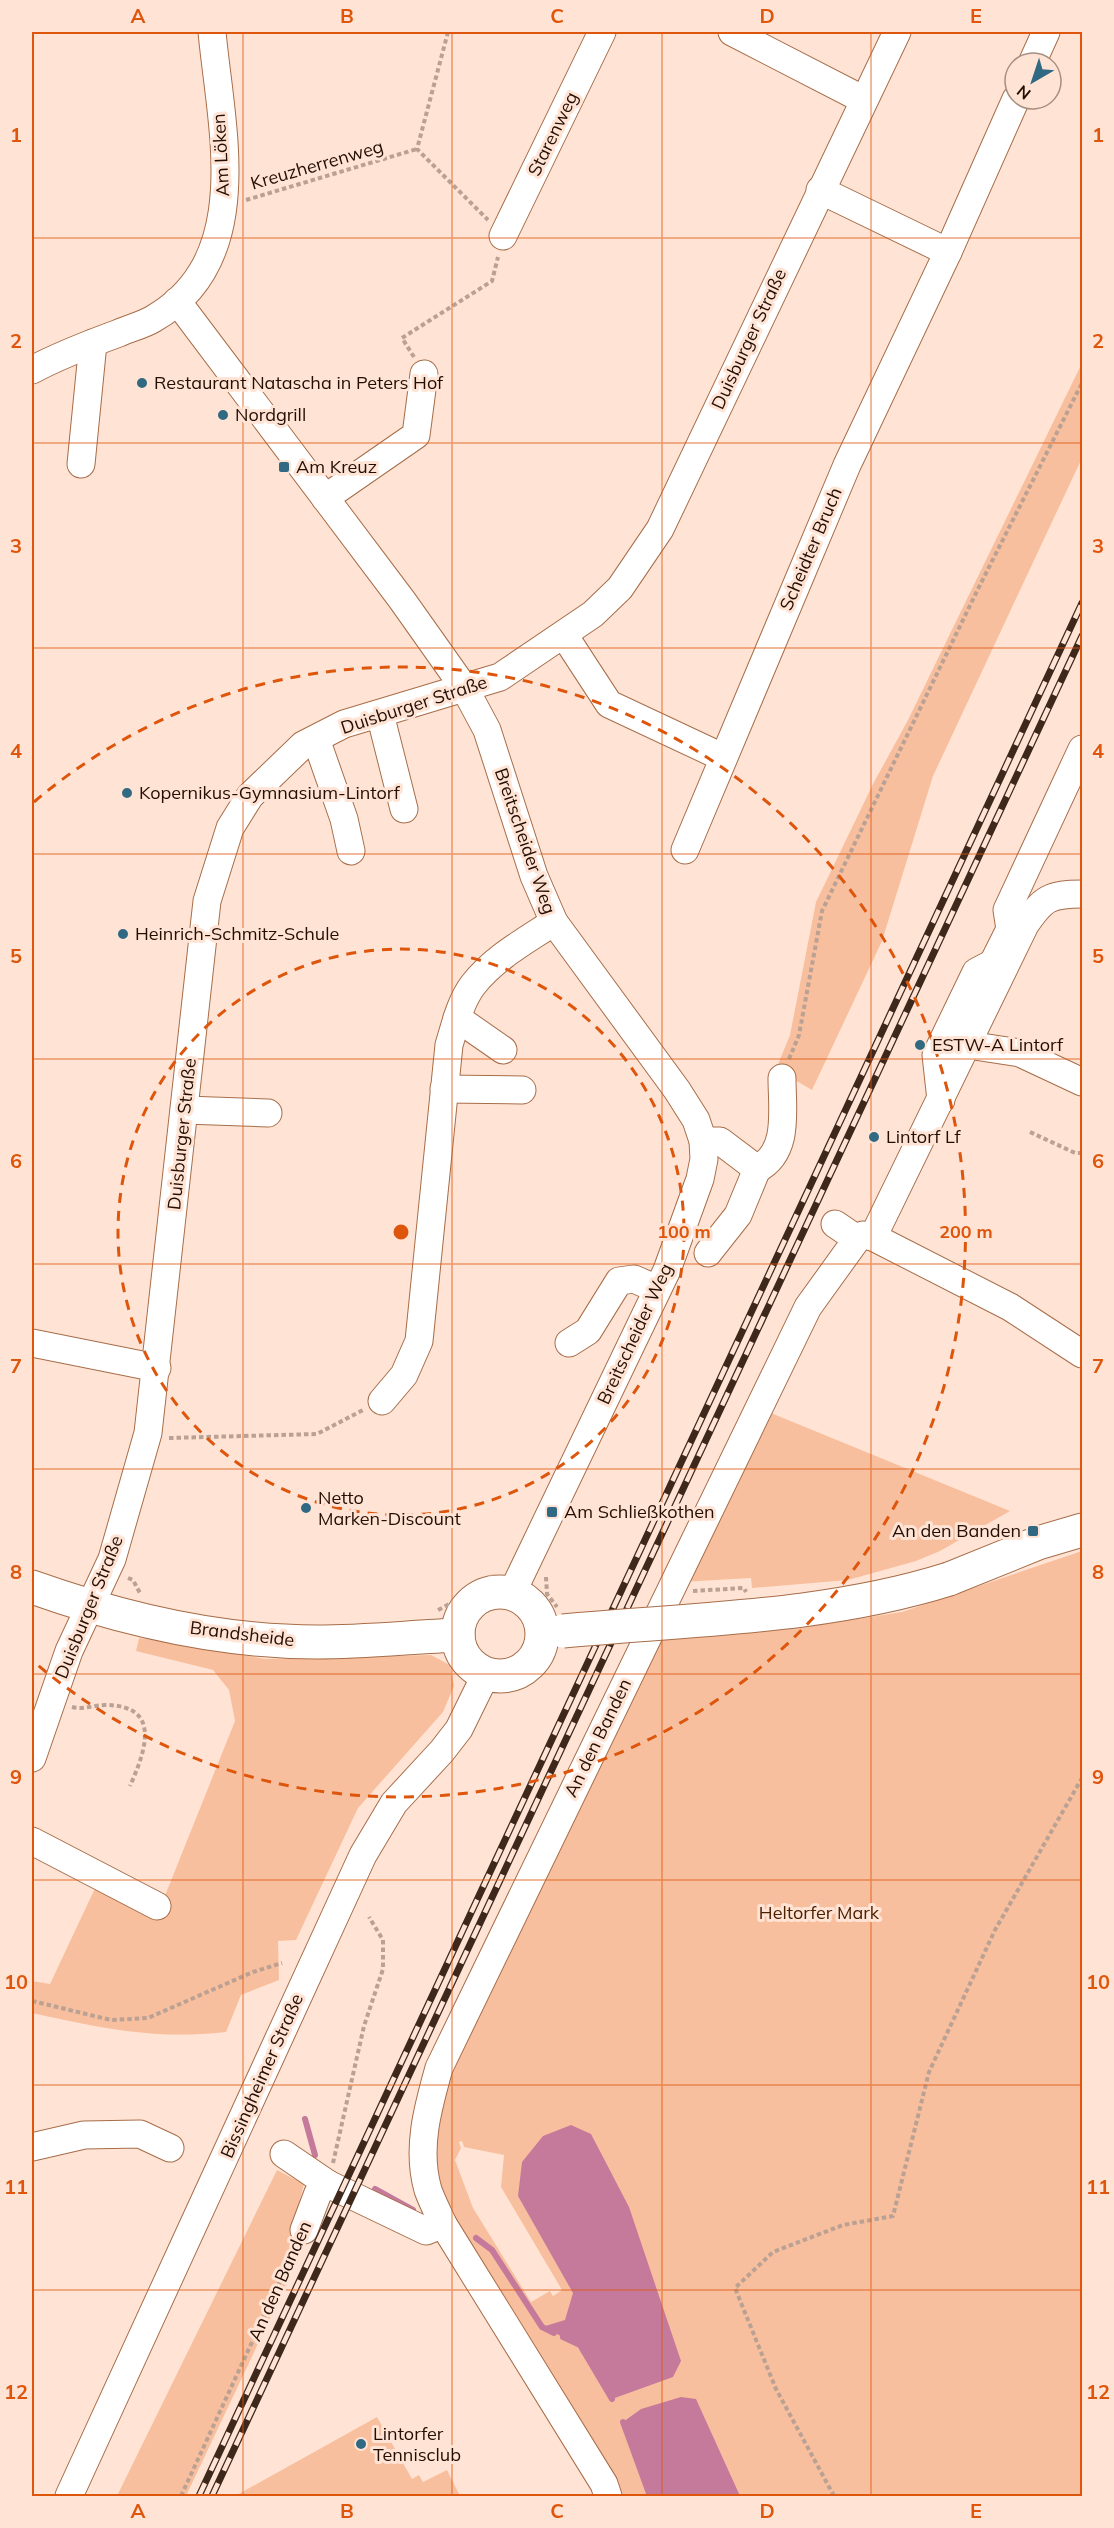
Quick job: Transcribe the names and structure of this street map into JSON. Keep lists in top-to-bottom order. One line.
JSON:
{"streets":{"main road":["Brandsheide"],"street":["Starenweg","Am Löken","Duisburger Straße","Scheidter Bruch","Breitscheider Weg","An den Banden","Bissingheimer Straße"],"path":["Kreuzherrenweg"]},"crossings":[["Am Löken","Kreuzherrenweg"],["Am Löken","Breitscheider Weg"],["Duisburger Straße","Breitscheider Weg"],["Duisburger Straße","Brandsheide"],["Breitscheider Weg","Brandsheide"],["Breitscheider Weg","Bissingheimer Straße"],["Brandsheide","Bissingheimer Straße"]],"parks":["Heltorfer Mark"],"places":{"other":["Restaurant Natascha in Peters Hof","Nordgrill","Kopernikus-Gymnasium-Lintorf","Heinrich-Schmitz-Schule","ESTW-A Lintorf","Lintorf Lf","Netto Marken-Discount","Lintorfer Tennisclub"],"transit":["Am Kreuz","Am Schließkothen","An den Banden"]},"north":"bottom left","grid":{"columns":["A","B","C","D","E"],"rows":["1","2","3","4","5","6","7","8","9","10","11","12"]},"rings":["100 m","200 m"]}
